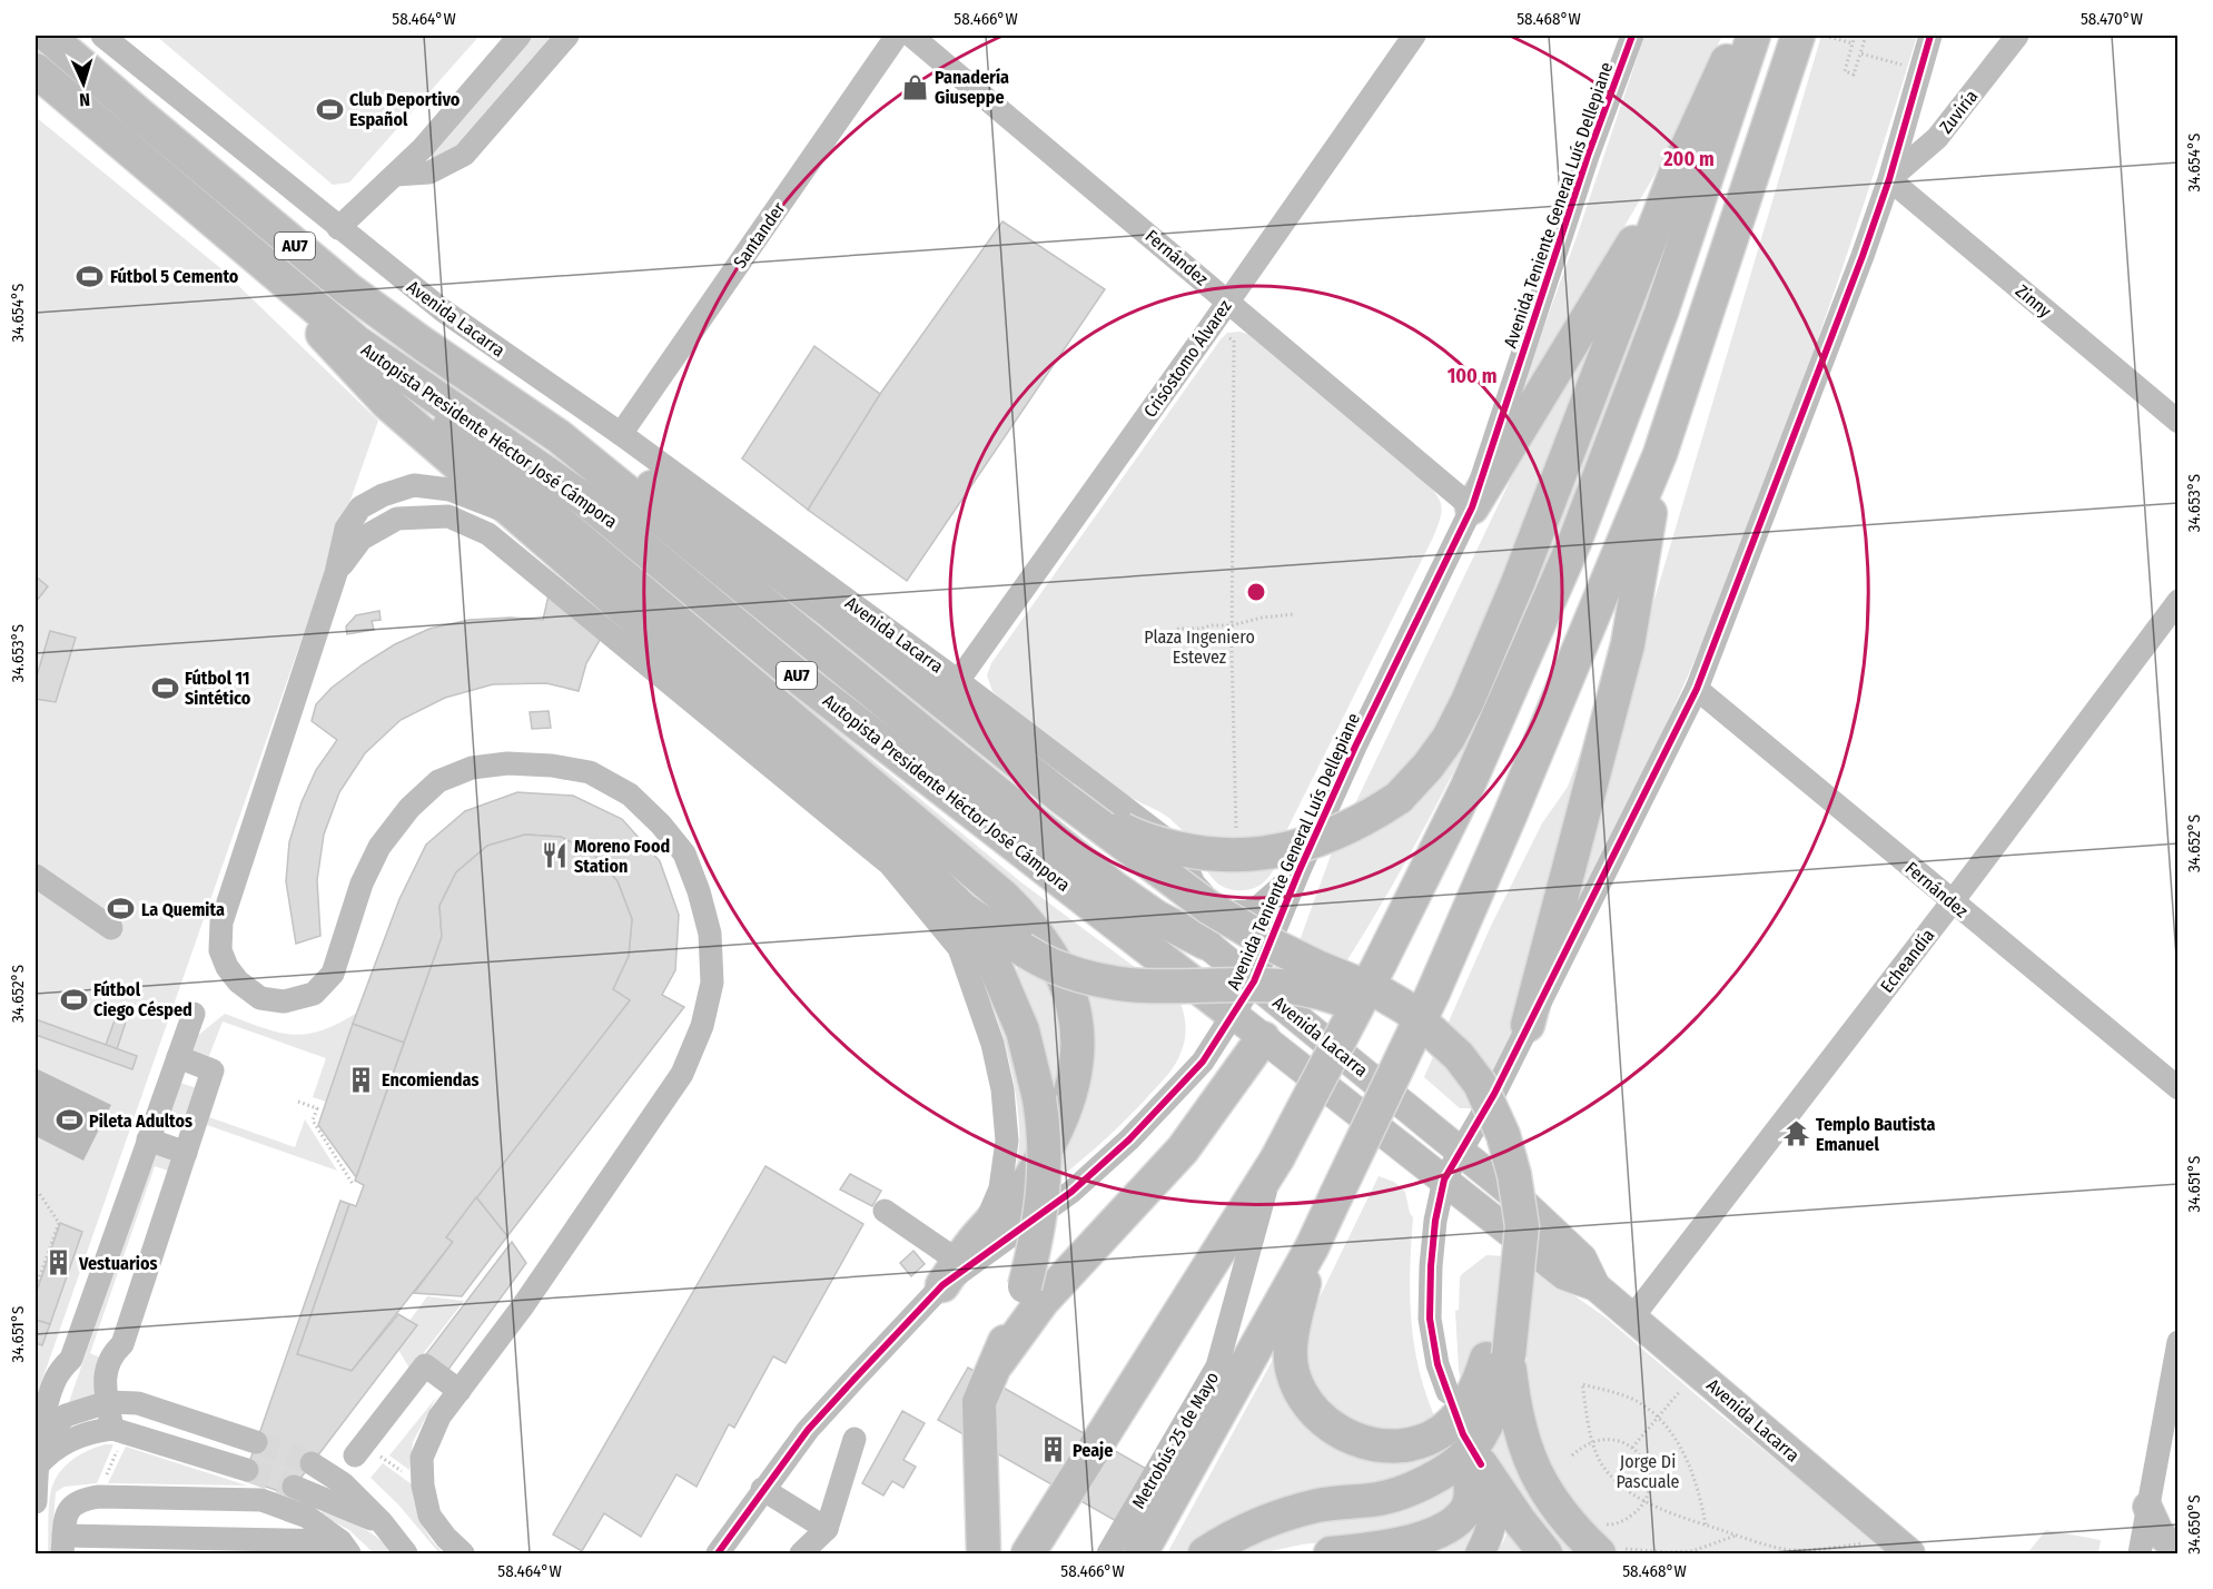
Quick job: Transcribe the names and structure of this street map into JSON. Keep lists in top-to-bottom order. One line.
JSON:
{"streets":{"highway":["AU7","Autopista Presidente Héctor José Cámpora"],"main road":["Avenida Lacarra"],"street":["Zuviría","Avenida Teniente General Luís Dellepiane","Santander","Fernández","Zinny","Crisóstomo Álvarez","Echeandía","Metrobús 25 de Mayo"]},"crossings":[["Zuviría","Zinny"],["Avenida Teniente General Luís Dellepiane","Fernández"],["Avenida Teniente General Luís Dellepiane","Avenida Lacarra"],["Avenida Teniente General Luís Dellepiane","Autopista Presidente Héctor José Cámpora"],["Santander","Avenida Lacarra"],["Fernández","Crisóstomo Álvarez"],["Fernández","Echeandía"],["Avenida Lacarra","Crisóstomo Álvarez"],["Avenida Lacarra","Autopista Presidente Héctor José Cámpora"],["Avenida Lacarra","Echeandía"]],"parks":["Plaza Ingeniero Estevez","Jorge Di Pascuale"],"places":{"shop":["Panadería Giuseppe"],"sports":["Club Deportivo Español","Fútbol 5 Cemento","Fútbol 11 Sintético","La Quemita","Fútbol Ciego Césped","Pileta Adultos"],"restaurant":["Moreno Food Station"],"building":["Encomiendas","Vestuarios","Peaje"],"temple":["Templo Bautista Emanuel"]},"north":"bottom","coordinates":["58.464°W","58.466°W","58.468°W","58.470°W","34.654°S","34.653°S","34.652°S","34.651°S","34.650°S"],"rings":["200 m","100 m"]}
